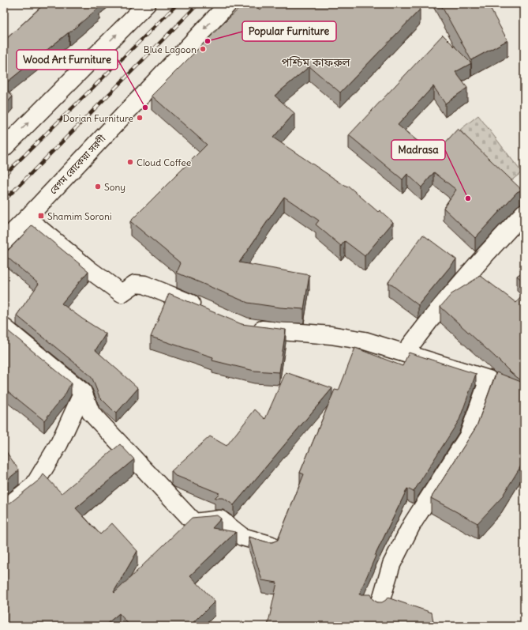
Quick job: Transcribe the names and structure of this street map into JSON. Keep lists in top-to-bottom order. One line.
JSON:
{"streets":{"street":["বেগম রোকেয়া সরণী"]},"districts":["পশ্চিম কাফরুল"],"places":{"other":["Popular Furniture","Blue Lagoon","Wood Art Furniture","Dorian Furniture","Cloud Coffee","Sony","Madrasa"],"transit":["Shamim Soroni"]}}
